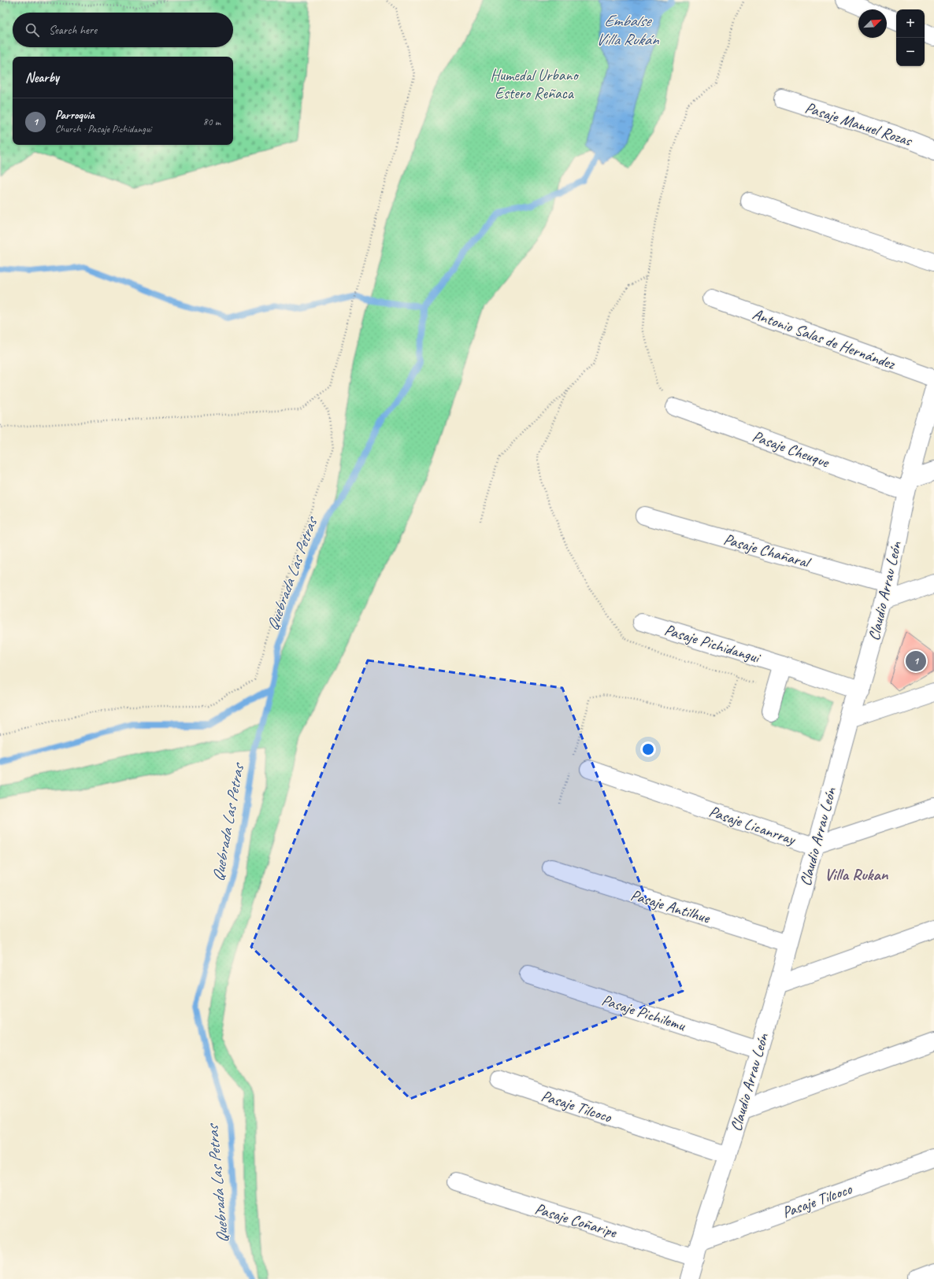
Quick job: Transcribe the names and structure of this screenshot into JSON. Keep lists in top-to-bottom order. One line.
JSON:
{"streets":{"street":["Pasaje Manuel Rozas","Antonio Salas de Hernández","Pasaje Cheuque","Pasaje Chañaral","Claudio Arrau León","Pasaje Pichidangui","Pasaje Licanrray","Pasaje Antilhue","Pasaje Pichilemu","Pasaje Tilcoco","Pasaje Coñaripe"]},"crossings":[["Pasaje Cheuque","Claudio Arrau León"],["Pasaje Chañaral","Claudio Arrau León"],["Claudio Arrau León","Pasaje Pichidangui"],["Claudio Arrau León","Pasaje Licanrray"],["Claudio Arrau León","Pasaje Antilhue"],["Claudio Arrau León","Pasaje Pichilemu"],["Claudio Arrau León","Pasaje Tilcoco"],["Claudio Arrau León","Pasaje Coñaripe"],["Pasaje Tilcoco","Pasaje Coñaripe"]],"districts":["Villa Rukan"],"water":["Embalse Villa Rukán","Quebrada Las Petras"],"parks":["Humedal Urbano Estero Reñaca"],"north":"top right","page":{"map_buttons":["+","−"],"search":"Search here","heading":"Nearby","list":[{"mark":"1","name":"Parroquia","note":"Church · Pasaje Pichidangui","value":"80 m"}],"pins":"1"}}
